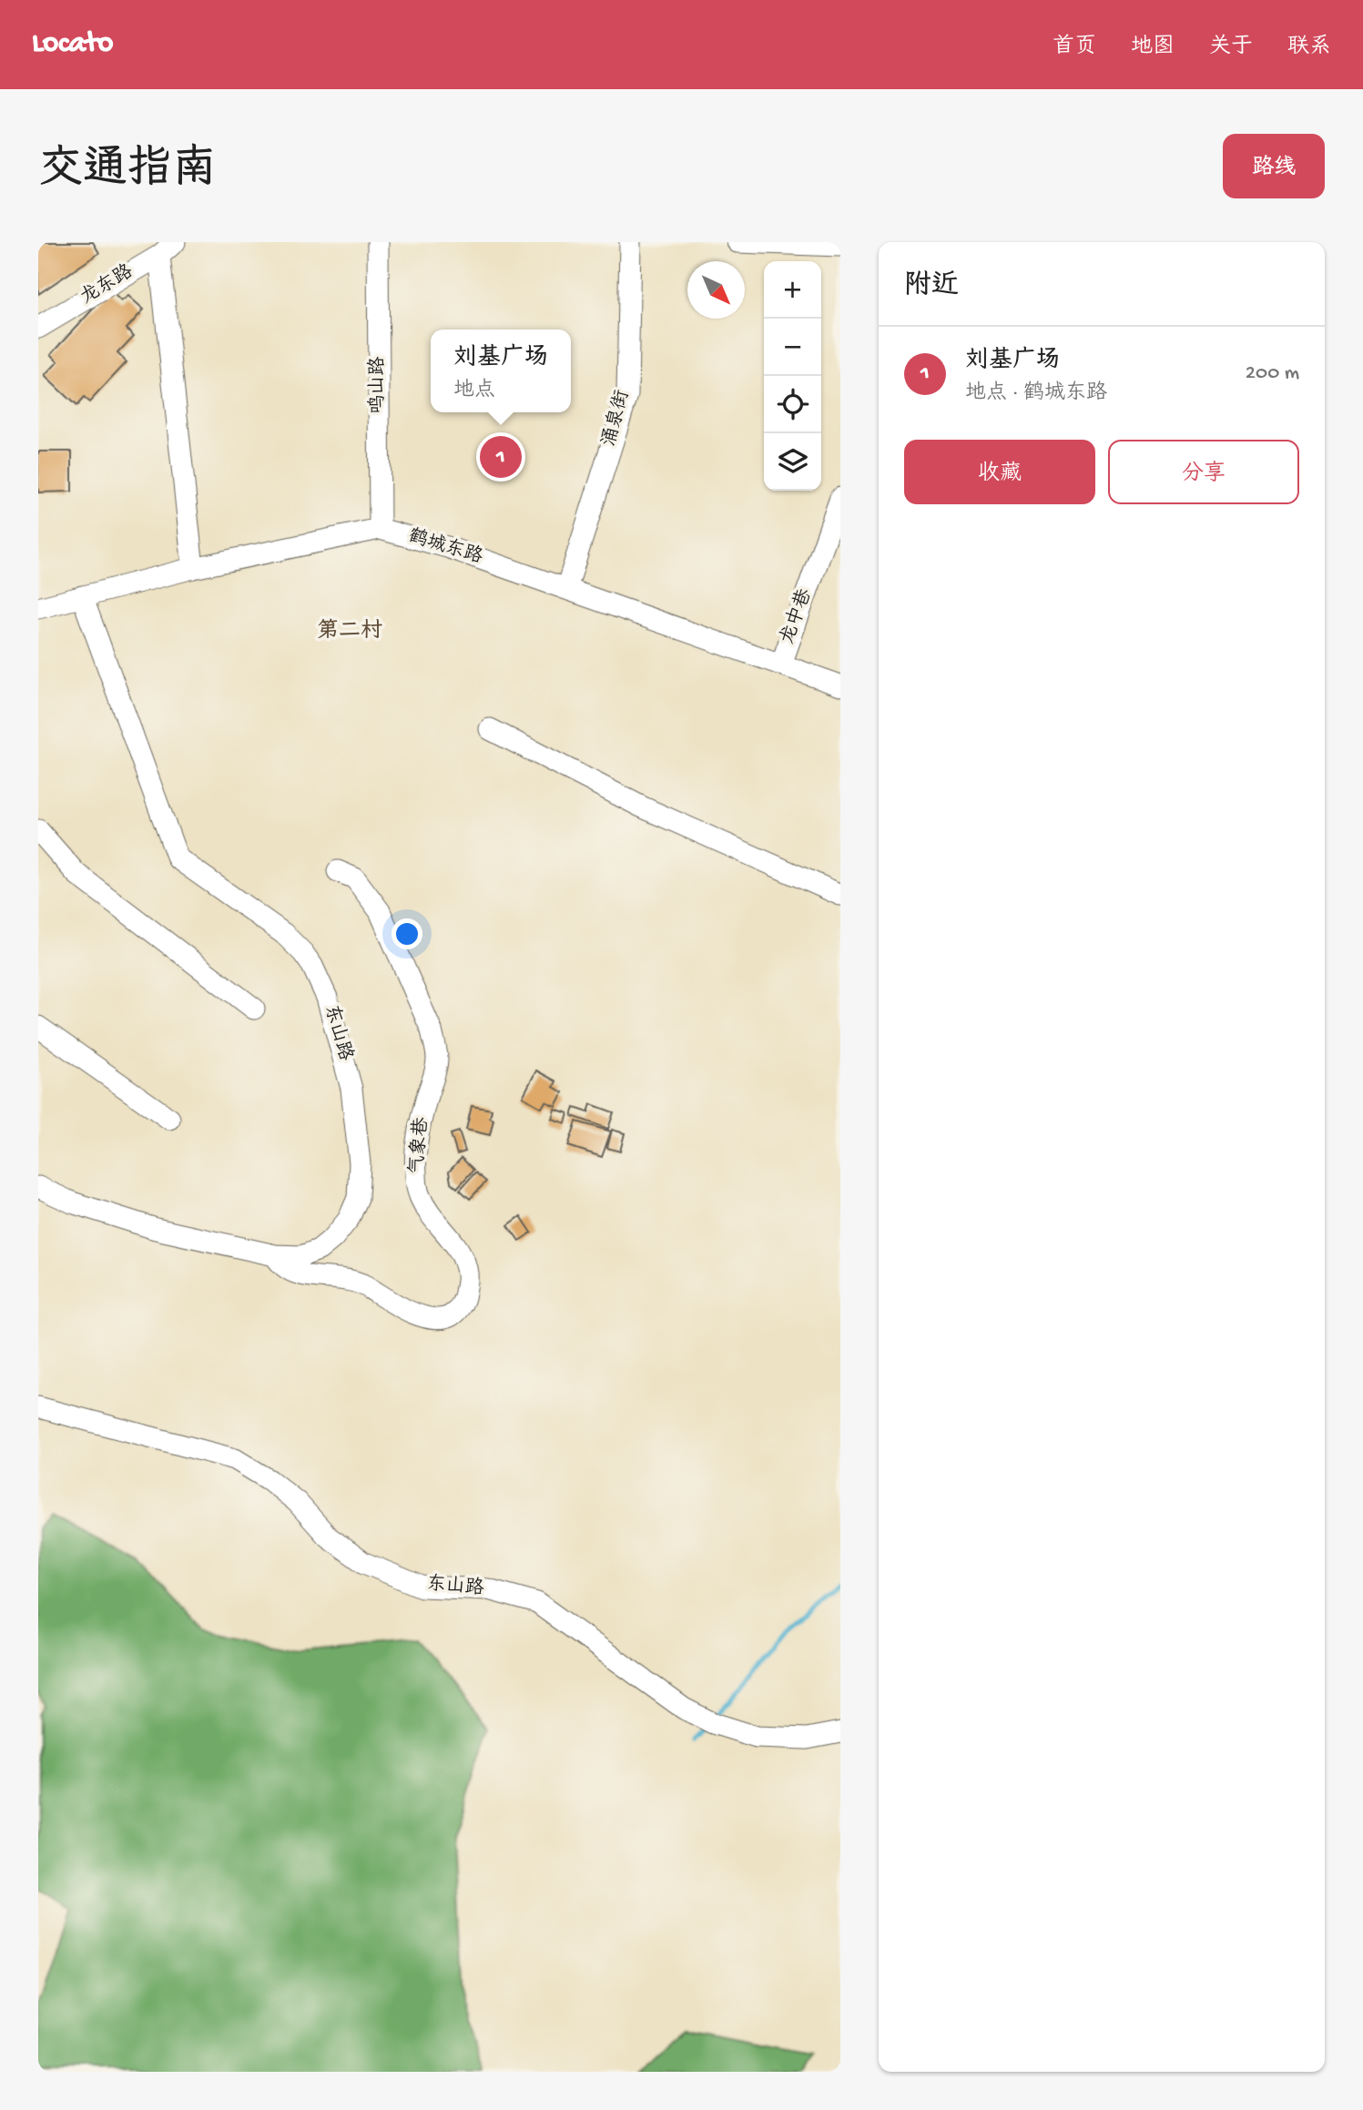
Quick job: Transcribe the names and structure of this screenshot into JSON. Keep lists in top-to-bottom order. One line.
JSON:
{"streets":{"street":["龙东路","鸣山路","涌泉街","鹤城东路","龙中巷","东山路","气象巷"]},"crossings":[["鸣山路","鹤城东路"],["涌泉街","鹤城东路"],["鹤城东路","龙中巷"],["鹤城东路","东山路"],["东山路","气象巷"]],"districts":["第二村"],"north":"bottom right","page":{"header":"Locato","nav":["首页","地图","关于","联系"],"title":"交通指南","buttons":["路线",["收藏","分享"]],"heading":"附近","map_buttons":["+","−"],"list":[{"mark":"1","name":"刘基广场","note":"地点 · 鹤城东路","value":"200 m"}],"popup":["刘基广场","地点"],"pins":"1"}}
